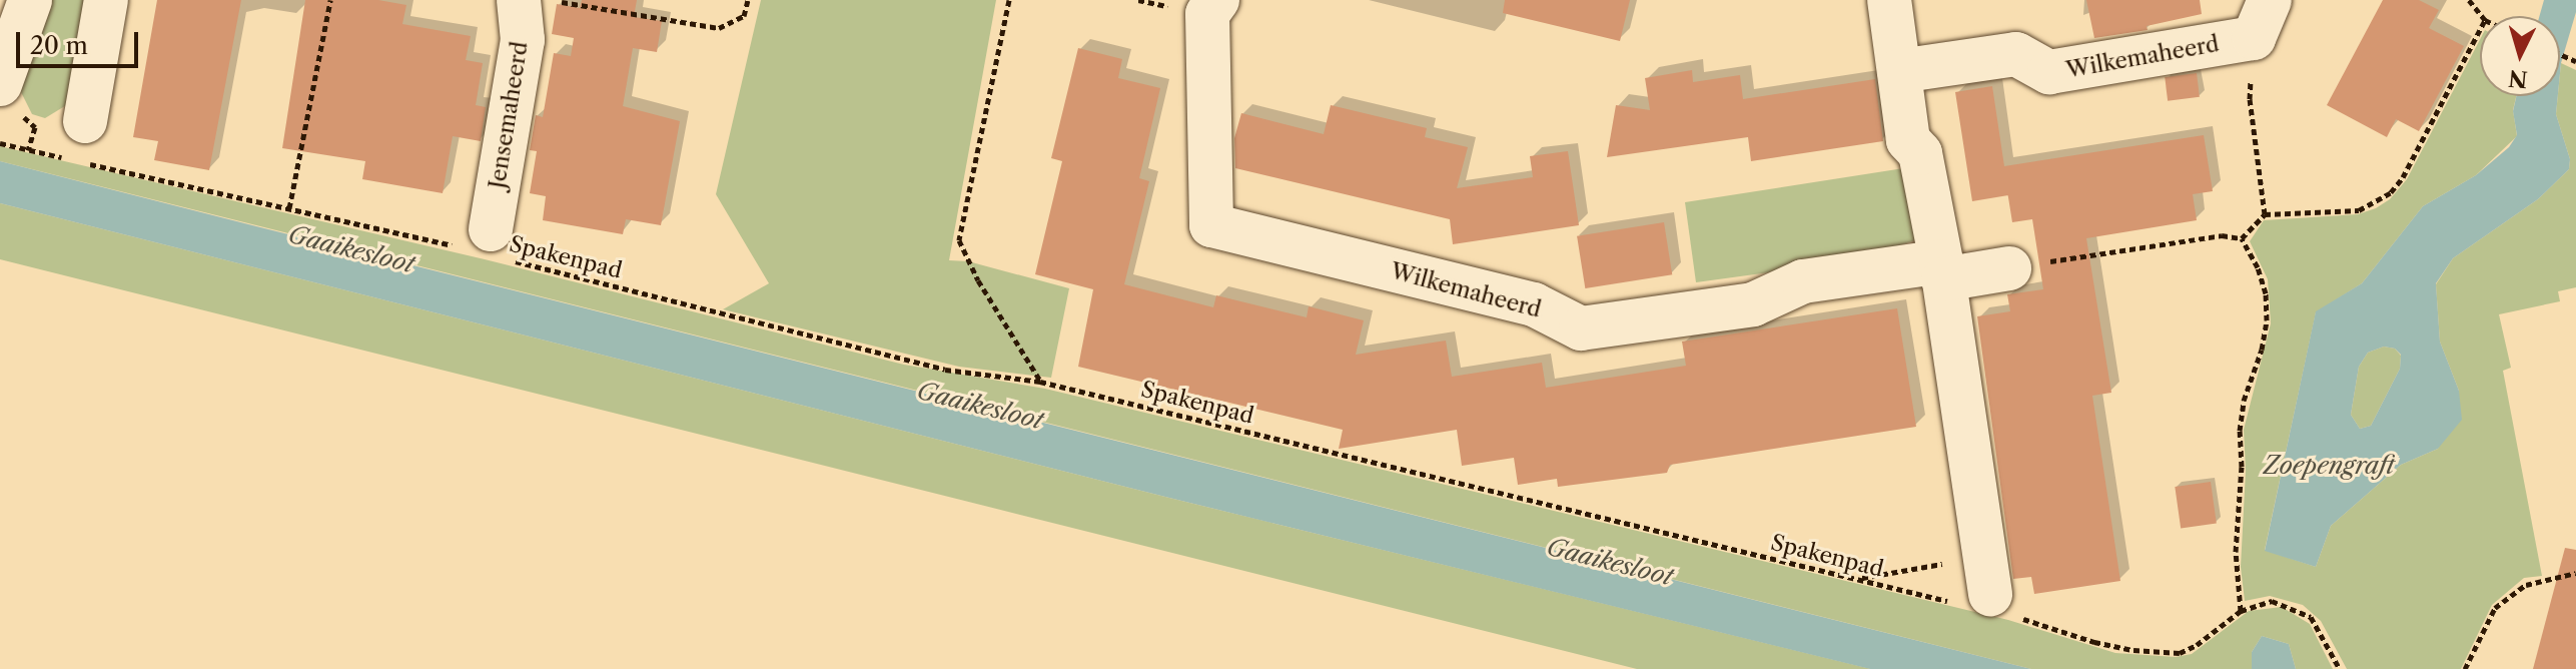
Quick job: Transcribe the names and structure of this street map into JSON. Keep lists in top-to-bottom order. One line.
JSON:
{"streets":{"street":["Wilkemaheerd","Jensemaheerd"],"path":["Spakenpad"]},"crossings":[["Jensemaheerd","Spakenpad"]],"water":["Gaaikesloot","Zoepengraft"],"scale_bar":"20 m","north":"bottom"}
